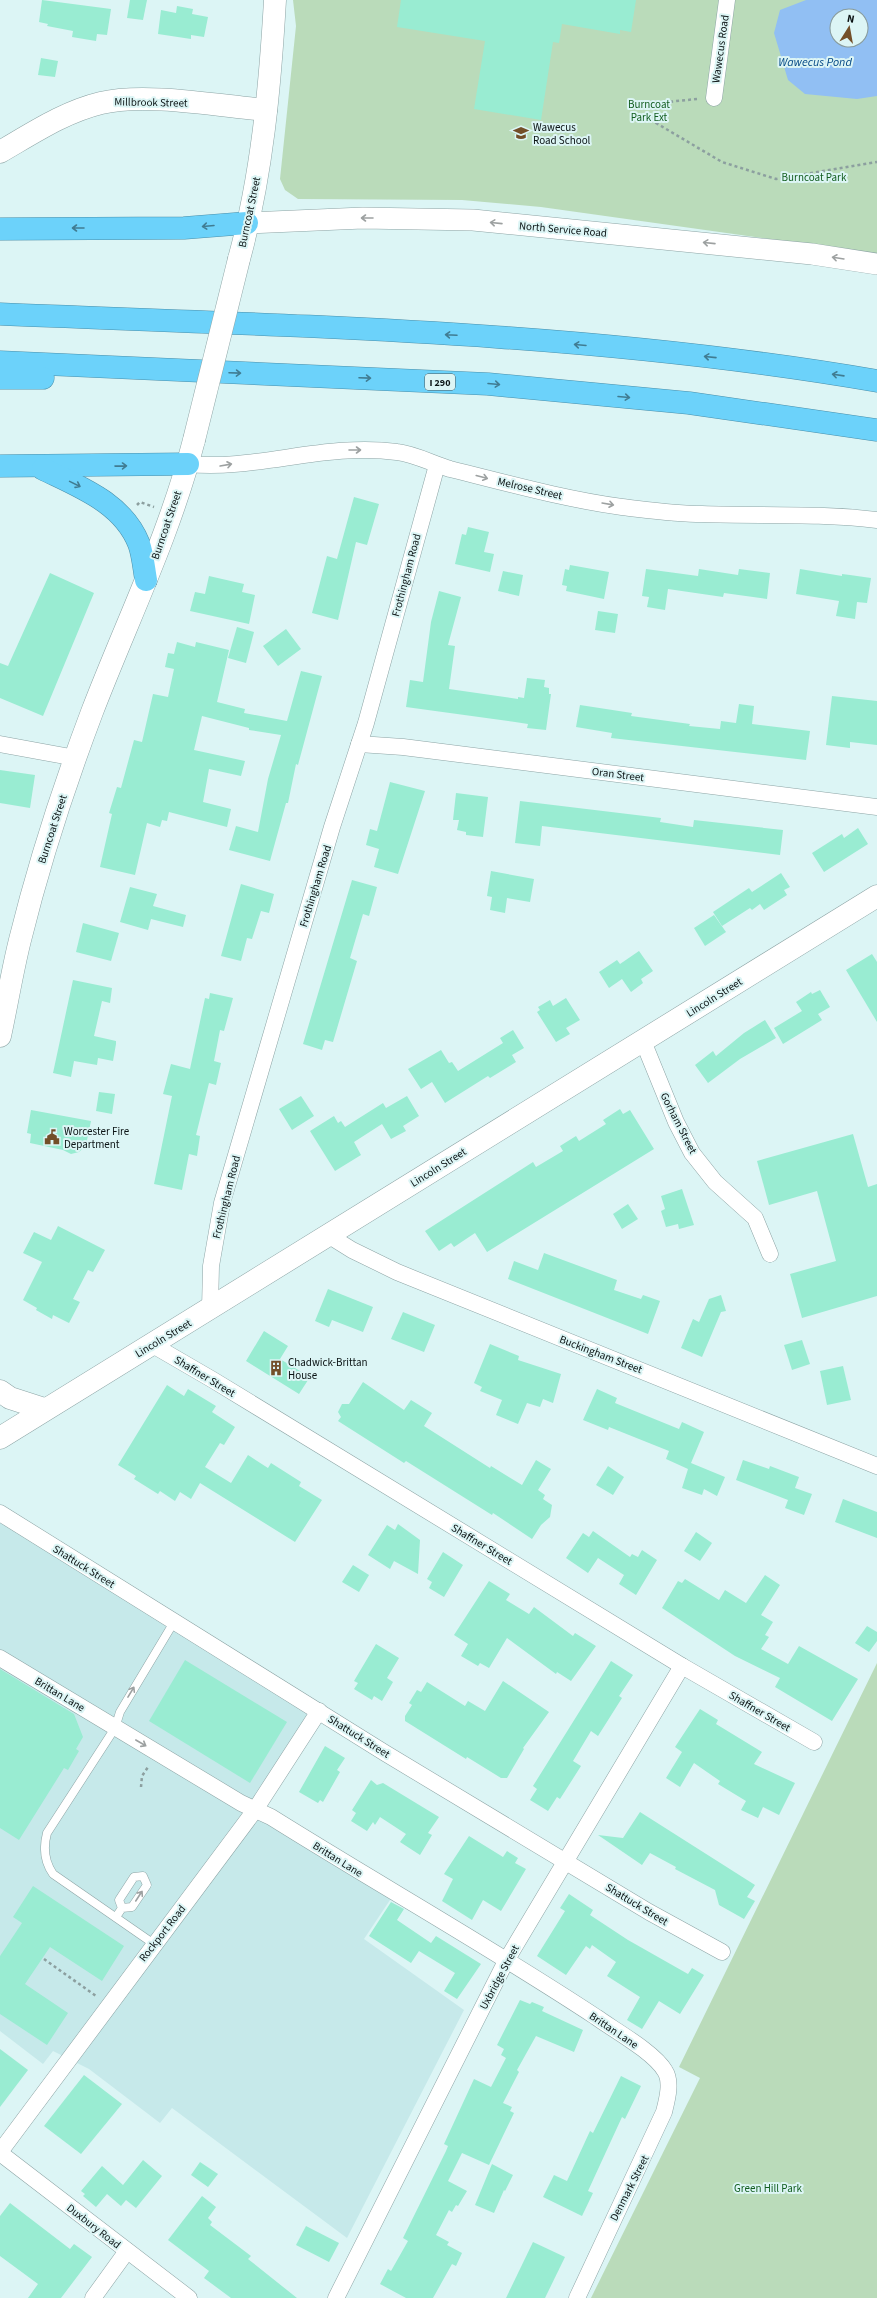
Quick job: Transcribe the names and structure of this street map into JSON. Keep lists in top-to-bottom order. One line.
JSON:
{"streets":{"highway":["I 290"],"main road":["Millbrook Street","Burncoat Street","Lincoln Street"],"street":["Wawecus Road","North Service Road","Melrose Street","Frothingham Road","Oran Street","Gorham Street","Buckingham Street","Shaffner Street","Shattuck Street","Brittan Lane","Rockport Road","Uxbridge Street","Denmark Street","Duxbury Road"]},"crossings":[["Millbrook Street","Burncoat Street"],["Burncoat Street","North Service Road"],["Burncoat Street","Melrose Street"],["Melrose Street","Frothingham Road"],["Frothingham Road","Oran Street"],["Frothingham Road","Lincoln Street"],["Lincoln Street","Gorham Street"],["Lincoln Street","Buckingham Street"],["Lincoln Street","Shaffner Street"],["Shaffner Street","Uxbridge Street"],["Shattuck Street","Rockport Road"],["Shattuck Street","Uxbridge Street"],["Brittan Lane","Rockport Road"],["Brittan Lane","Uxbridge Street"],["Brittan Lane","Denmark Street"],["Rockport Road","Duxbury Road"]],"one_way":["North Service Road","Melrose Street"],"water":["Wawecus Pond"],"parks":["Burncoat Park Ext","Burncoat Park","Green Hill Park"],"places":{"school or university":["Wawecus Road School"],"public building":["Worcester Fire Department"],"building":["Chadwick-Brittan House"]},"north":"top"}
